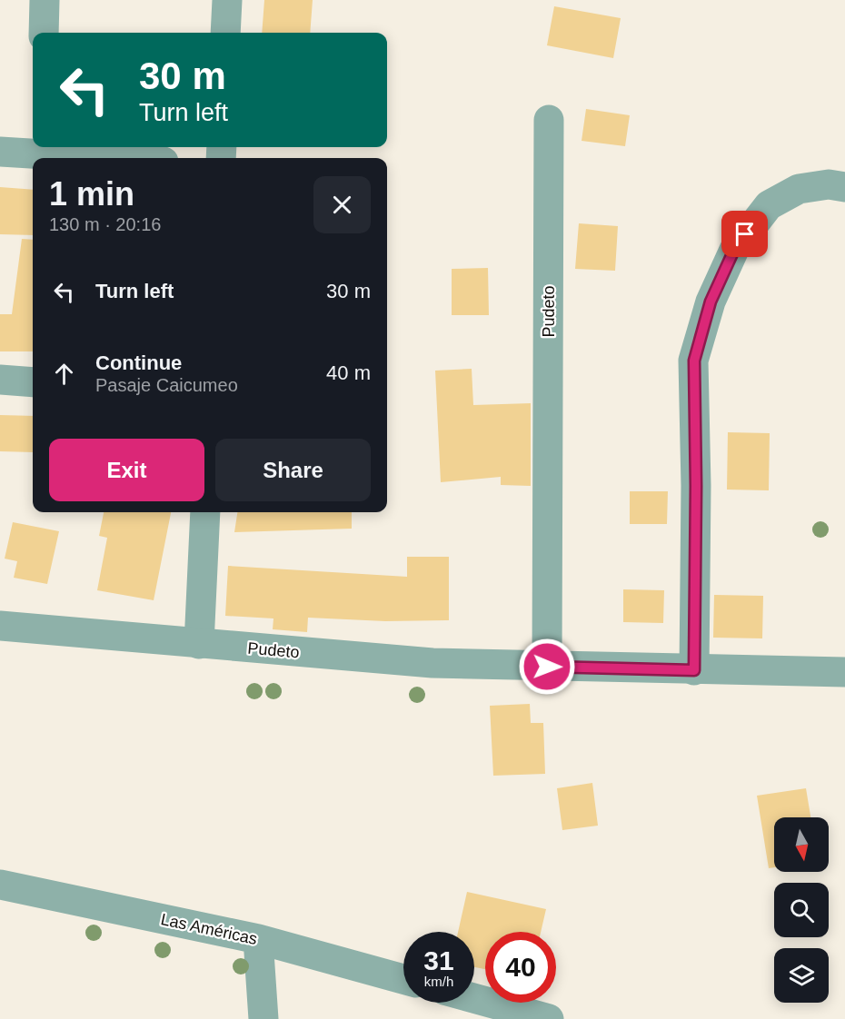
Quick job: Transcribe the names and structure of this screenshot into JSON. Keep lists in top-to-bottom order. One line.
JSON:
{"streets":{"street":["Pudeto","Las Américas"]},"north":"bottom","page":{"turn":["30 m","Turn left"],"heading":["1 min","130 m · 20:16"],"list":[{"name":"Turn left","value":"30 m"},{"name":"Continue","note":"Pasaje Caicumeo","value":"40 m"}],"buttons":["Exit","Share"],"speed":"31 km/h","limit":"40"}}
